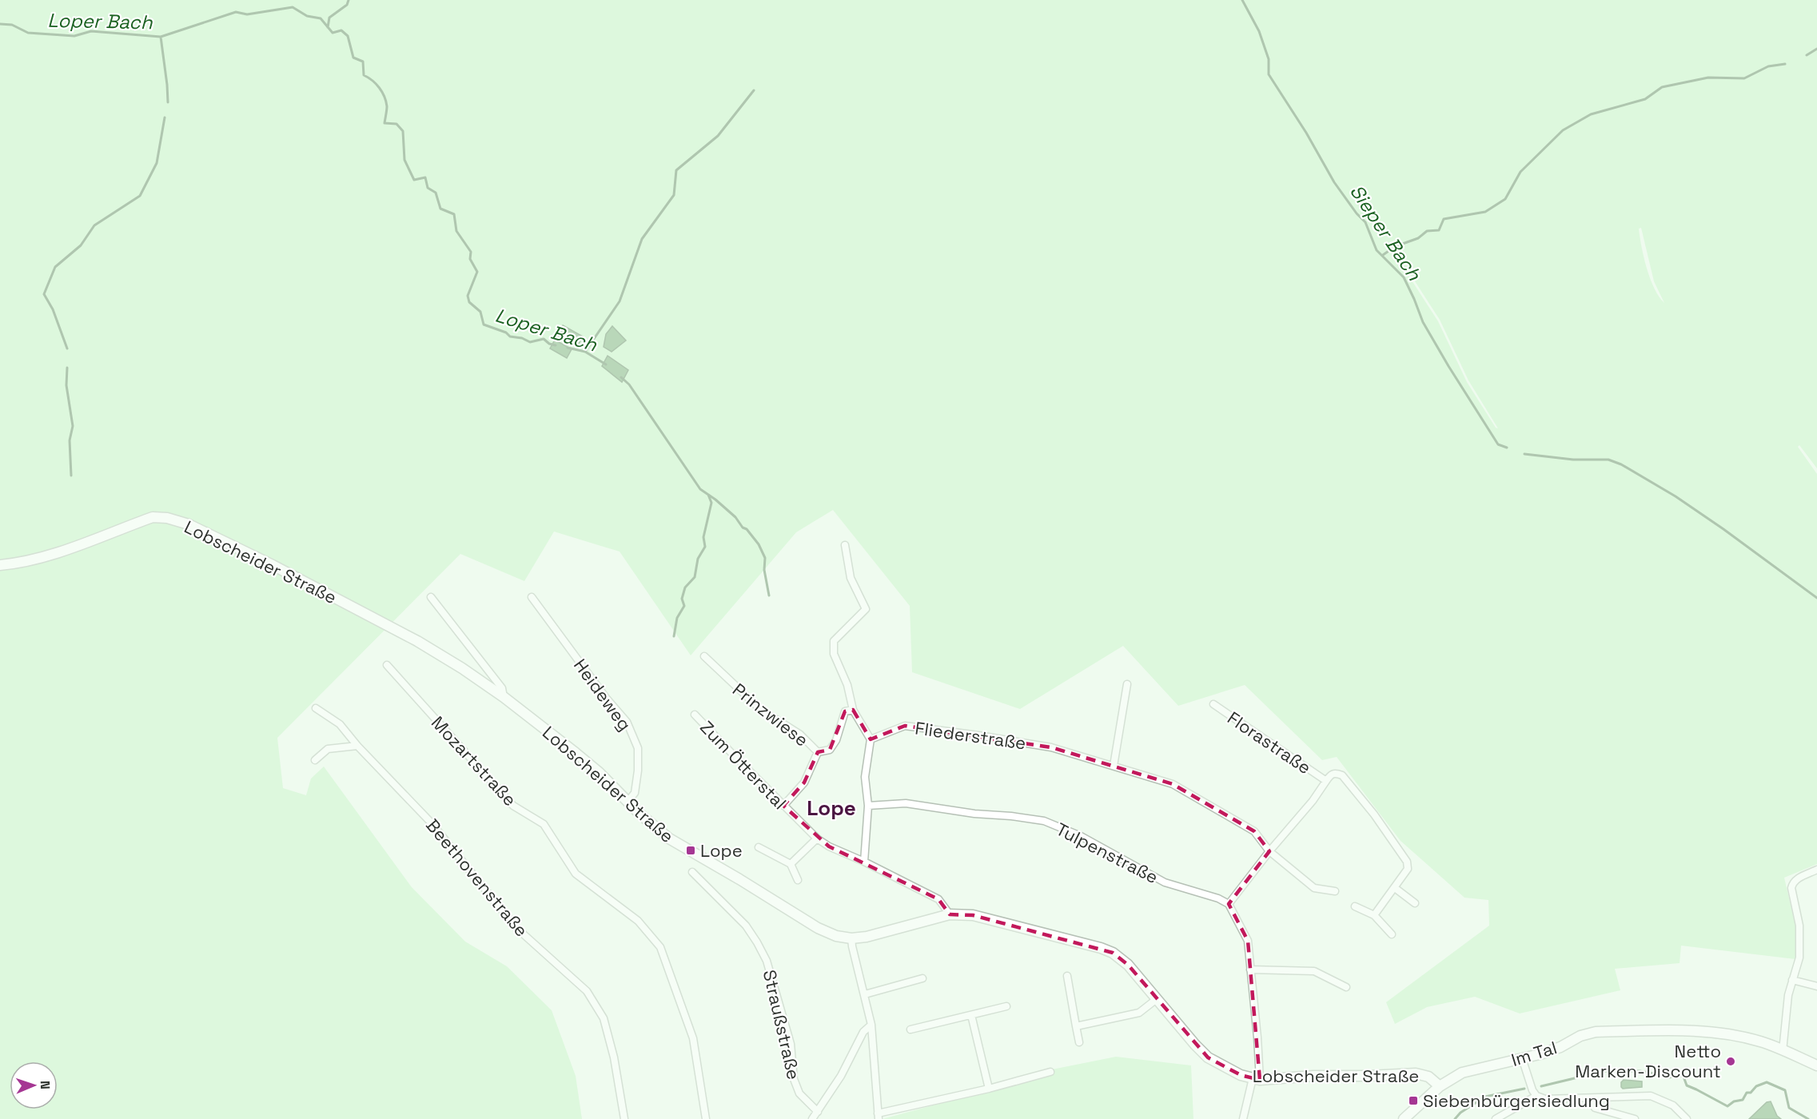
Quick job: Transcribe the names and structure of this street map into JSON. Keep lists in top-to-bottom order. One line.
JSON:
{"streets":{"street":["Lobscheider Straße","Heideweg","Prinzwiese","Fliederstraße","Florastraße","Mozartstraße","Zum Ötterstal","Tulpenstraße","Beethovenstraße","Straußstraße","Im Tal"]},"crossings":[["Lobscheider Straße","Heideweg"],["Lobscheider Straße","Im Tal"],["Fliederstraße","Florastraße"],["Florastraße","Tulpenstraße"]],"districts":["Lope"],"water":["Loper Bach","Sieper Bach"],"places":{"transit":["Lope","Siebenbürgersiedlung"],"other":["Netto Marken-Discount"]},"north":"right"}
